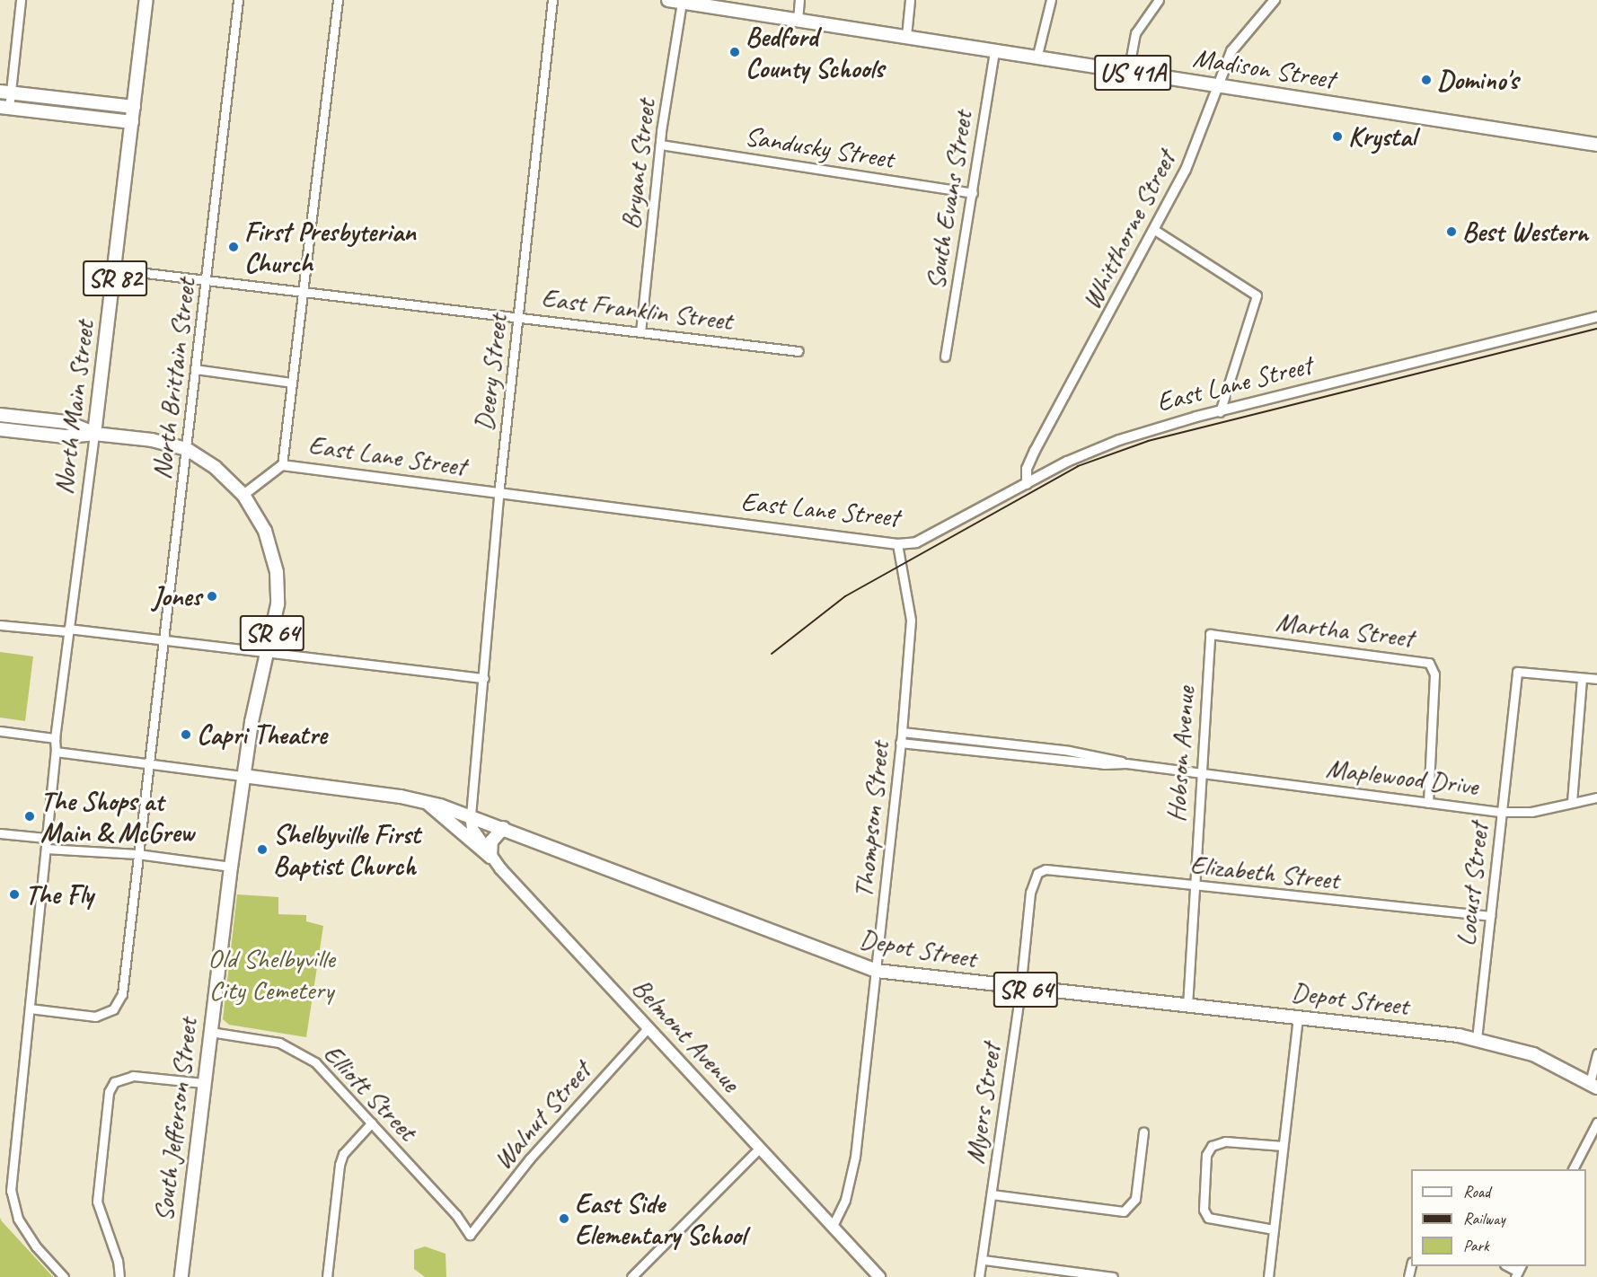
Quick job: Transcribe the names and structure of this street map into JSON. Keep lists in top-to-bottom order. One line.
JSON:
{"streets":{"main road":["Madison Street","US 41A","SR 82","North Main Street","SR 64","Depot Street","Belmont Avenue","South Jefferson Street"],"street":["Sandusky Street","Bryant Street","South Evans Street","Whitthorne Street","East Franklin Street","Deery Street","North Brittain Street","East Lane Street","Martha Street","Hobson Avenue","Maplewood Drive","Thompson Street","Elizabeth Street","Locust Street","Elliott Street","Myers Street","Walnut Street"]},"crossings":[["Madison Street","Bryant Street"],["Madison Street","South Evans Street"],["Madison Street","Whitthorne Street"],["Sandusky Street","Bryant Street"],["Sandusky Street","South Evans Street"],["Bryant Street","East Franklin Street"],["Whitthorne Street","East Lane Street"],["East Franklin Street","Deery Street"],["East Franklin Street","North Brittain Street"],["East Franklin Street","North Main Street"],["Deery Street","East Lane Street"],["Deery Street","SR 64"],["Deery Street","Depot Street"],["Deery Street","Belmont Avenue"],["North Brittain Street","North Main Street"],["North Brittain Street","SR 64"],["East Lane Street","SR 64"],["East Lane Street","Thompson Street"],["North Main Street","SR 64"],["Martha Street","Hobson Avenue"],["Martha Street","Maplewood Drive"],["SR 64","Depot Street"],["SR 64","Belmont Avenue"],["SR 64","South Jefferson Street"],["Hobson Avenue","Maplewood Drive"],["Hobson Avenue","Elizabeth Street"],["Hobson Avenue","Depot Street"],["Maplewood Drive","Locust Street"],["Thompson Street","Depot Street"],["Thompson Street","Belmont Avenue"],["Elizabeth Street","Locust Street"],["Elizabeth Street","Myers Street"],["Locust Street","Depot Street"],["Depot Street","Belmont Avenue"],["Depot Street","Myers Street"],["Belmont Avenue","Walnut Street"],["Elliott Street","Walnut Street"],["Elliott Street","South Jefferson Street"]],"parks":["Old Shelbyville City Cemetery"],"places":["Bedford County Schools","Domino's","Krystal","Best Western","First Presbyterian Church","Jones","Capri Theatre","The Shops at Main & McGrew","Shelbyville First Baptist Church","The Fly","East Side Elementary School"],"legend":["Road","Railway","Park"]}
